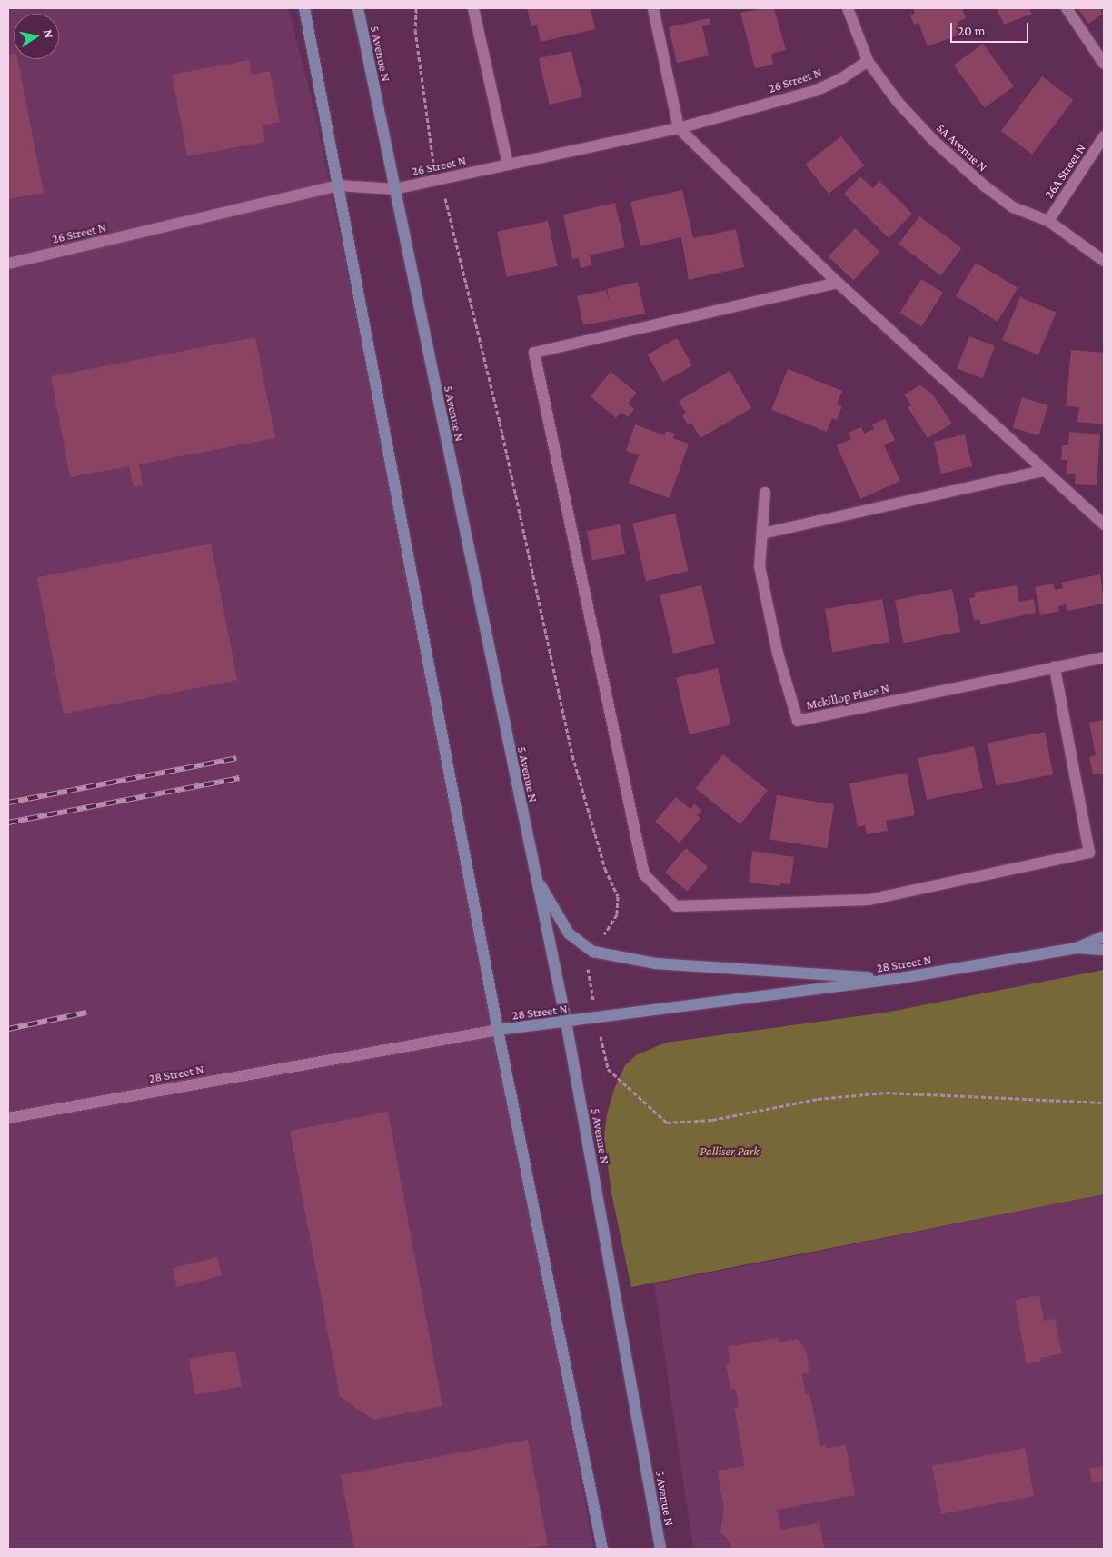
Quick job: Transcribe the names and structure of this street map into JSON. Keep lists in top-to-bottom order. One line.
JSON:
{"streets":{"main road":["5 Avenue N","28 Street N"],"street":["26 Street N","5A Avenue N","26A Street N","Mckillop Place N"]},"crossings":[["5 Avenue N","26 Street N"],["5 Avenue N","28 Street N"],["26 Street N","5A Avenue N"],["5A Avenue N","26A Street N"]],"parks":["Palliser Park"],"scale_bar":"20 m","north":"right"}
